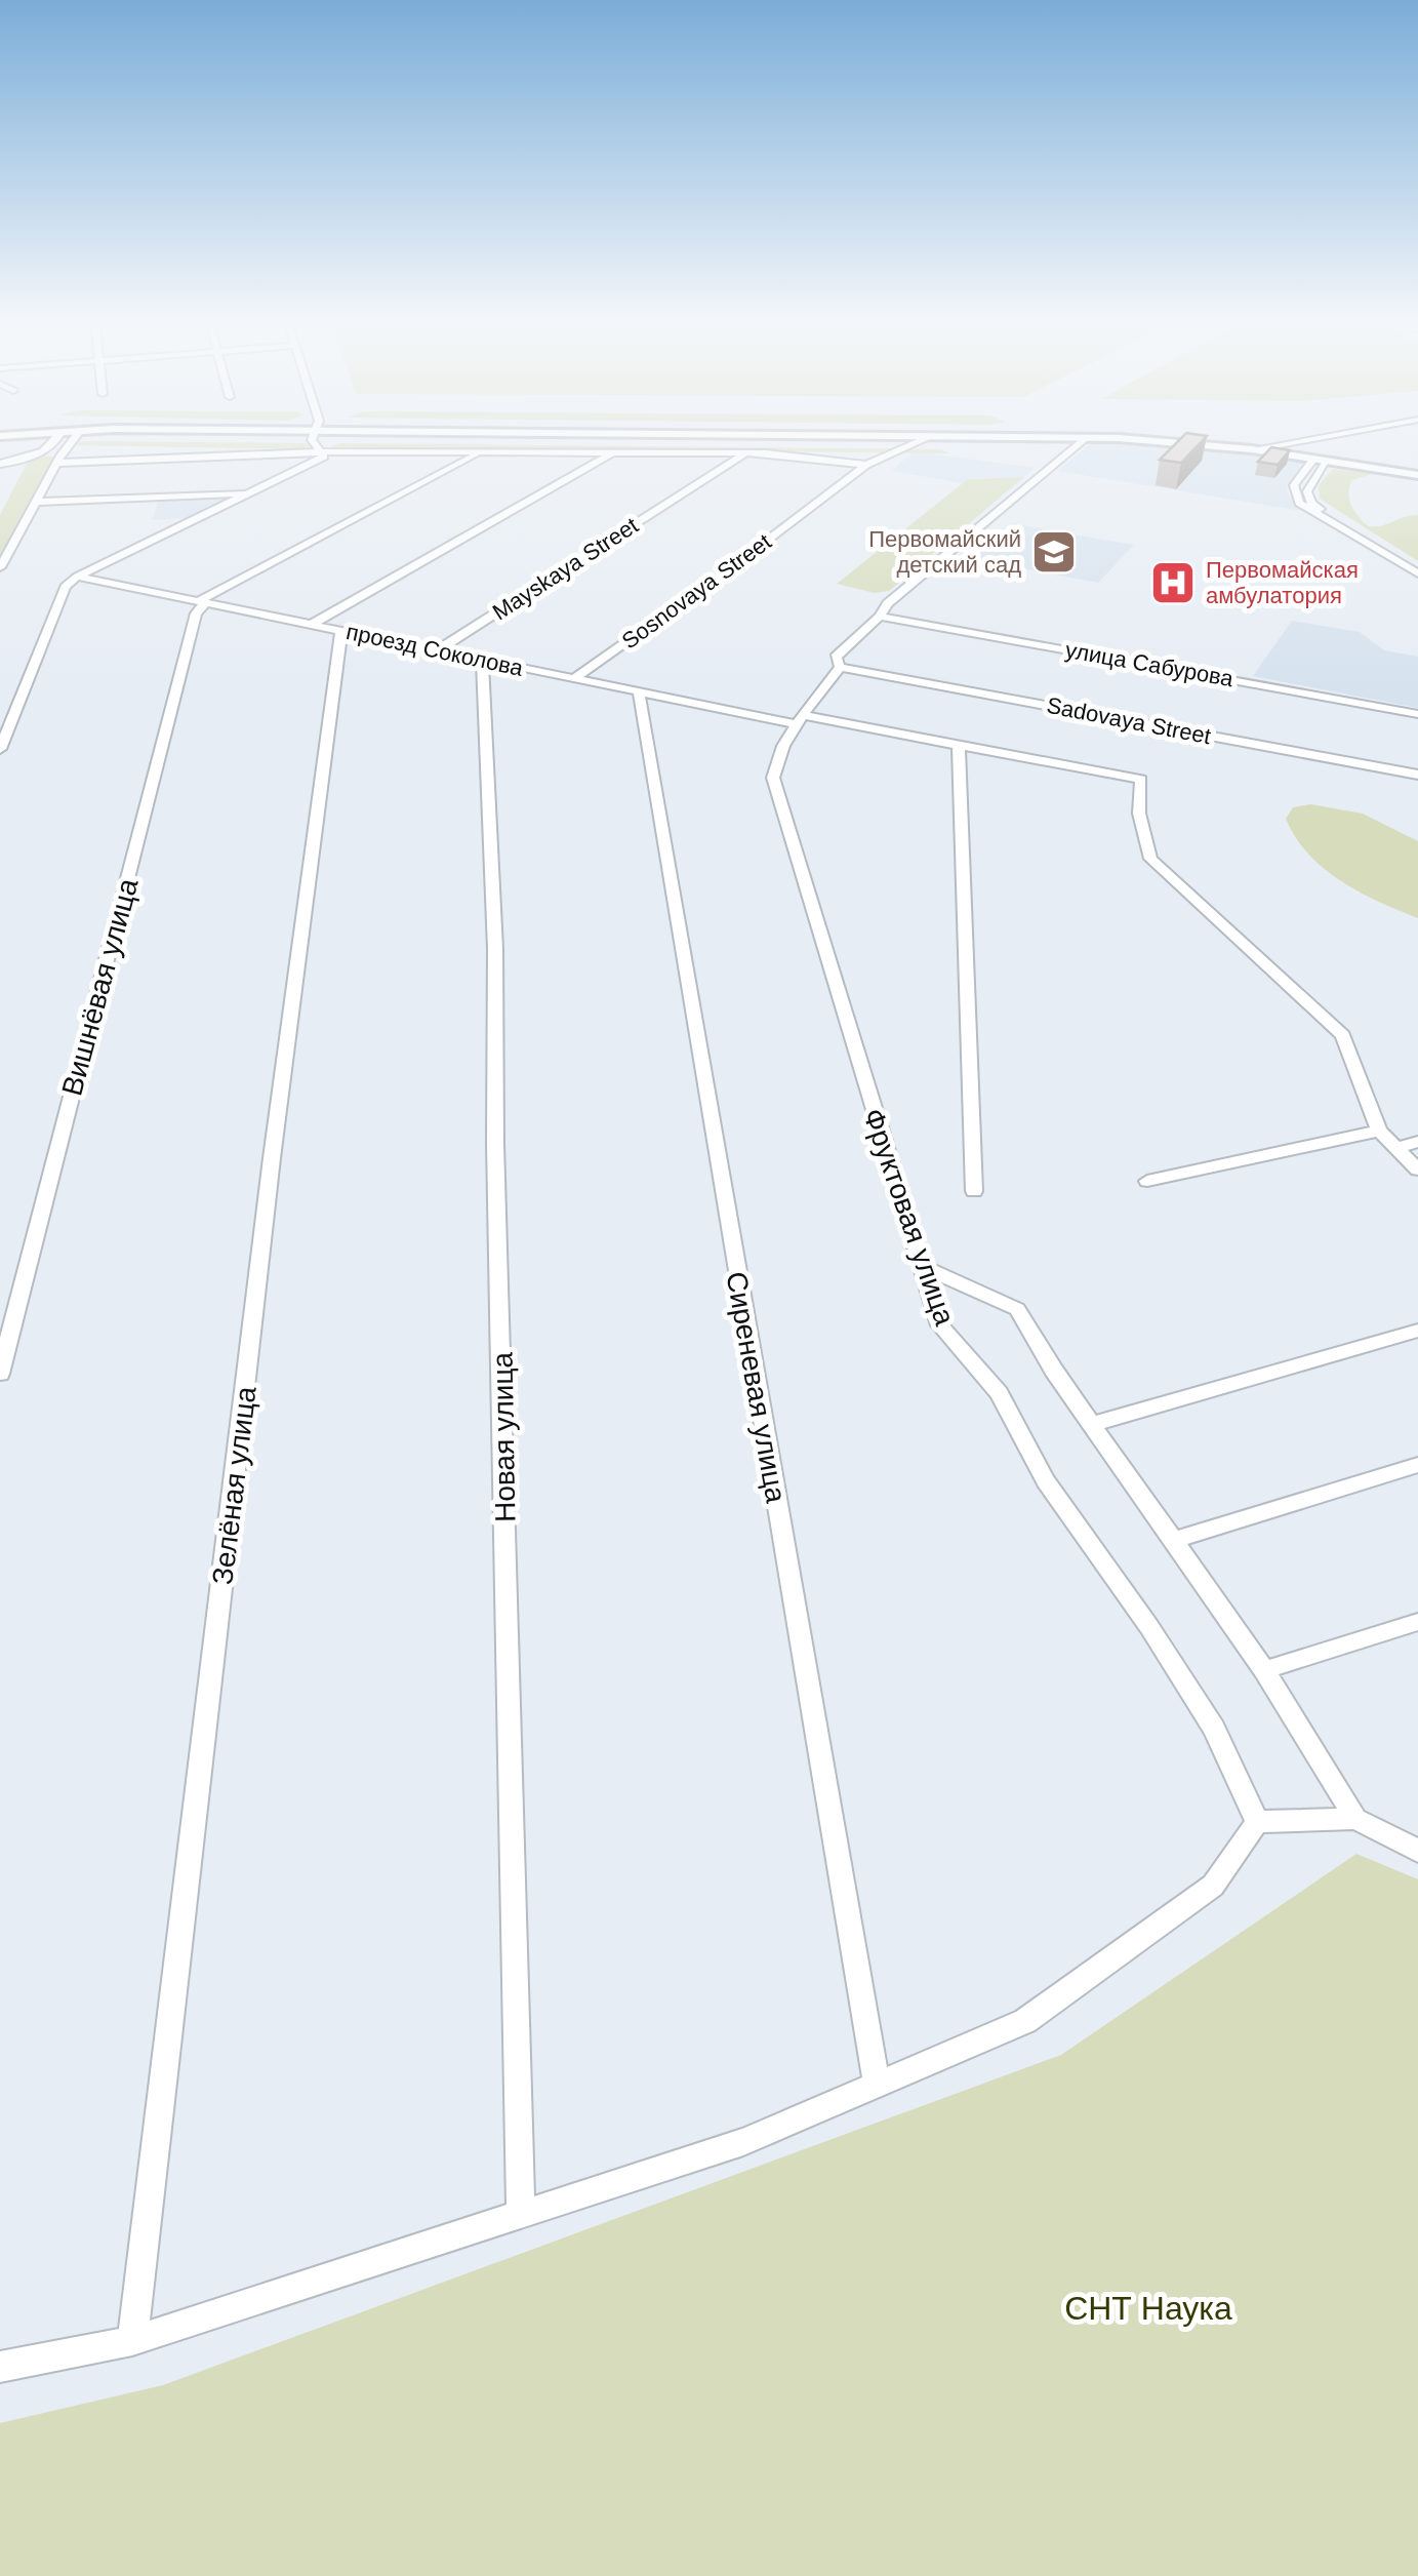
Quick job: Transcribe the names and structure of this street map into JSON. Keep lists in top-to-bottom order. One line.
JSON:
{"streets":{"street":["Mayskaya Street","Sosnovaya Street","проезд Соколова","улица Сабурова","Sadovaya Street","Вишнёвая улица","Фруктовая улица","Сиреневая улица","Новая улица","Зелёная улица"]},"crossings":[["Mayskaya Street","проезд Соколова"],["Sosnovaya Street","проезд Соколова"],["проезд Соколова","Вишнёвая улица"],["проезд Соколова","Фруктовая улица"],["проезд Соколова","Сиреневая улица"],["проезд Соколова","Новая улица"],["проезд Соколова","Зелёная улица"],["улица Сабурова","Фруктовая улица"],["Sadovaya Street","Фруктовая улица"]],"parks":["СНТ Наука"],"places":{"school or university":["Первомайский детский сад"],"hospital":["Первомайская амбулатория"]}}
